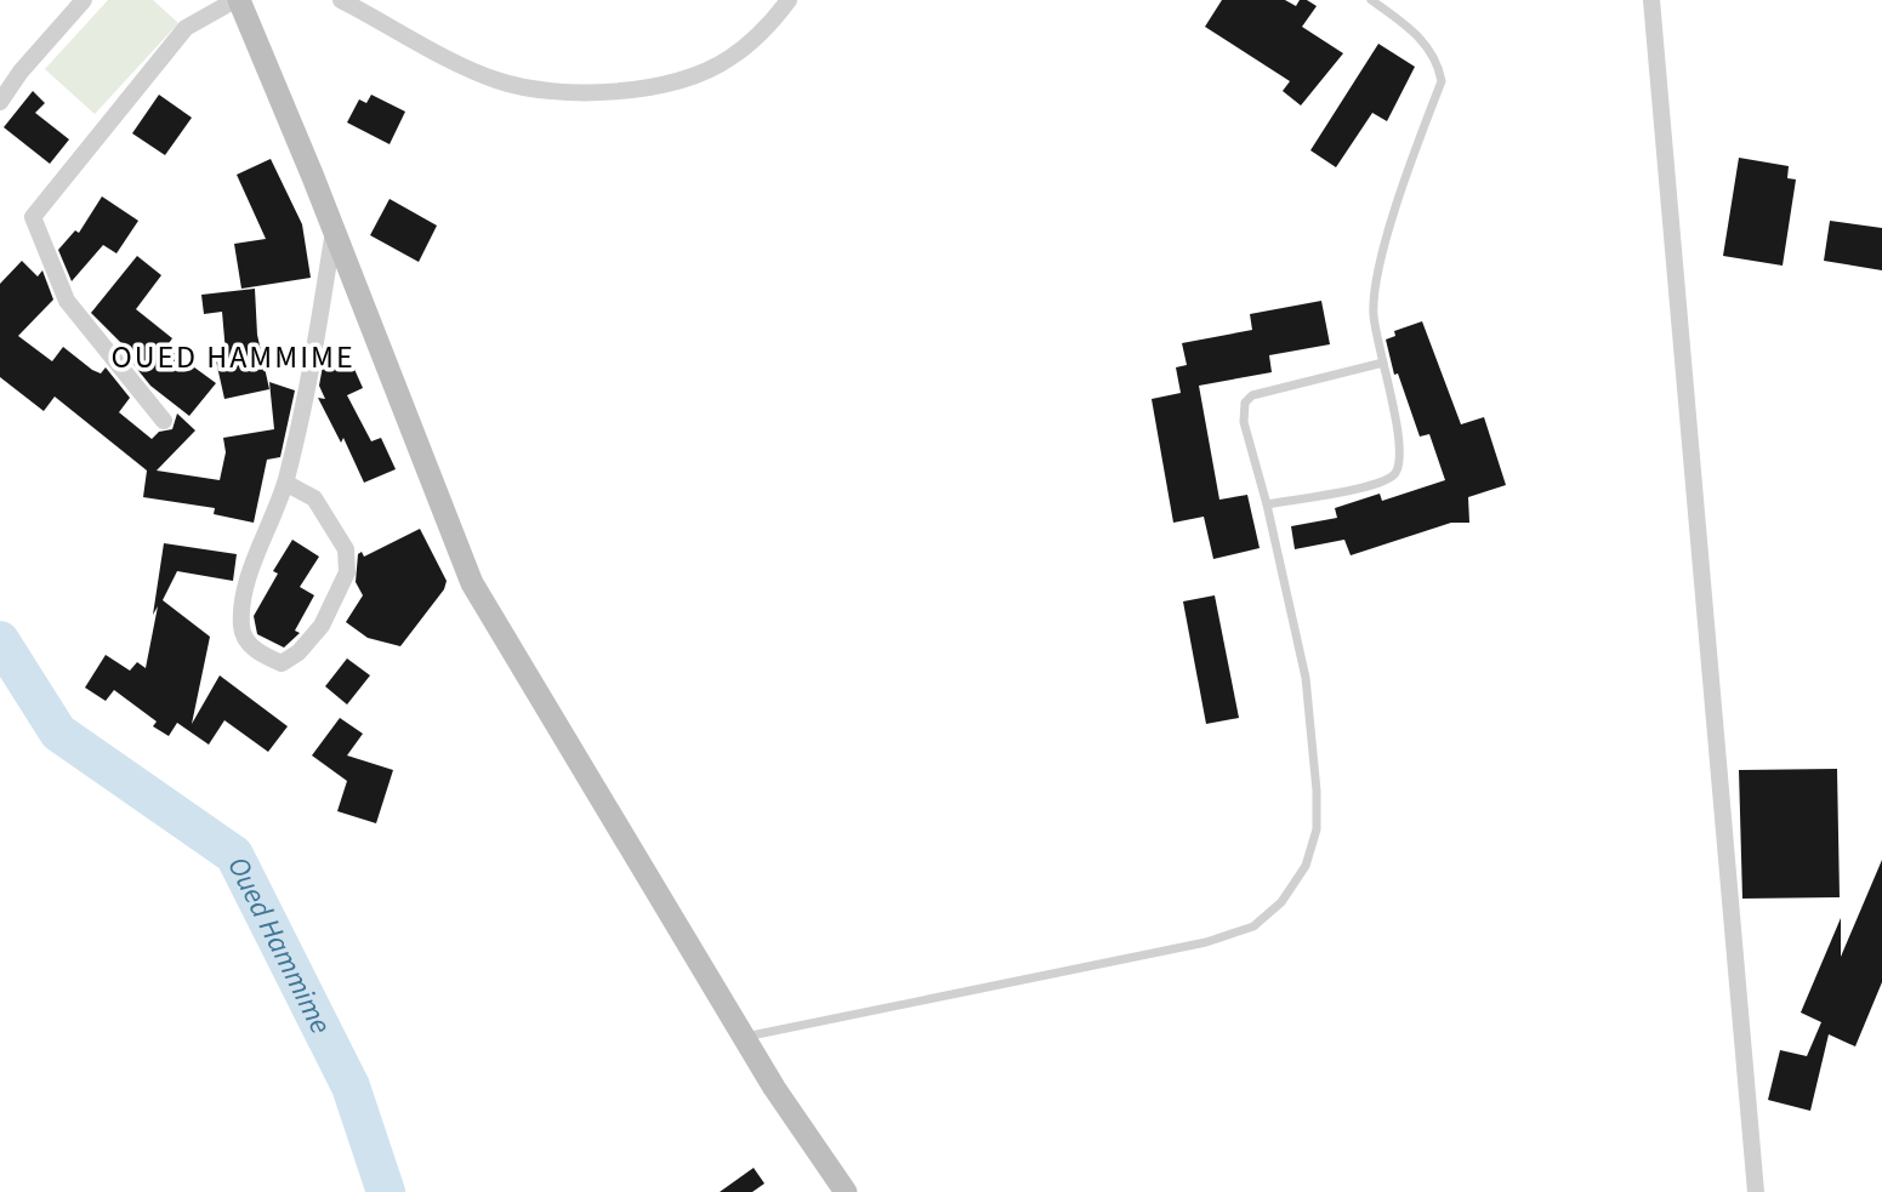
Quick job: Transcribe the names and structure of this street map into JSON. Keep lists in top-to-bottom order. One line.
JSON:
{"districts":["OUED HAMMIME"],"water":["Oued Hammime"]}
